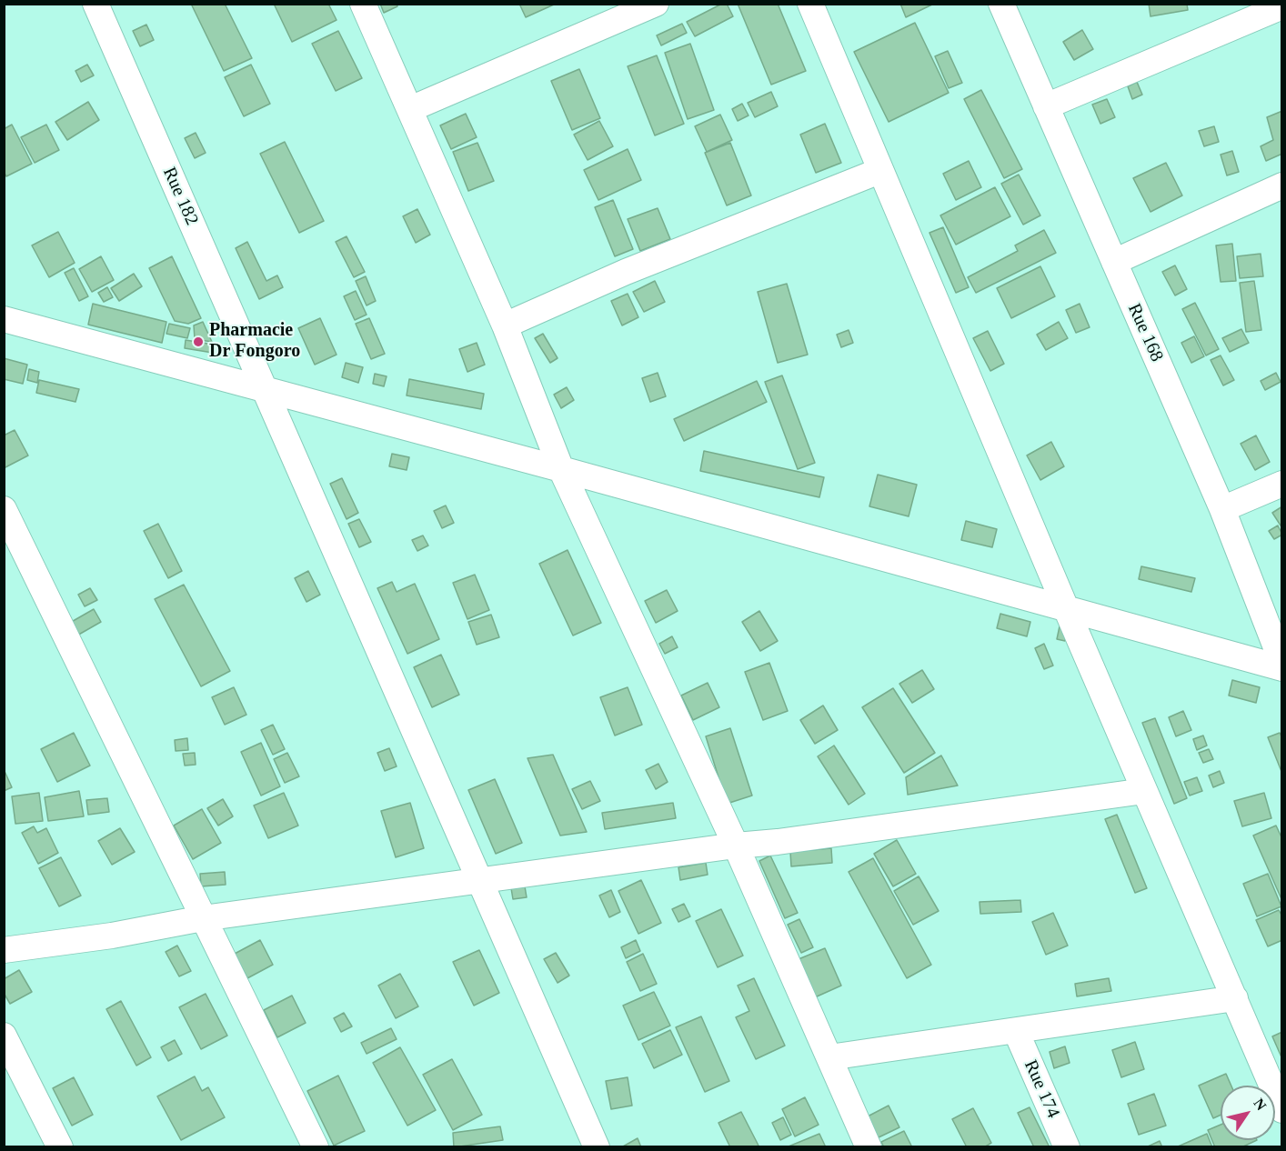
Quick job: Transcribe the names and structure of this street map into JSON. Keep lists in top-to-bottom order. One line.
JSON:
{"streets":{"street":["Rue 182","Rue 168","Rue 174"]},"places":["Pharmacie Dr Fongoro"],"north":"top right"}
